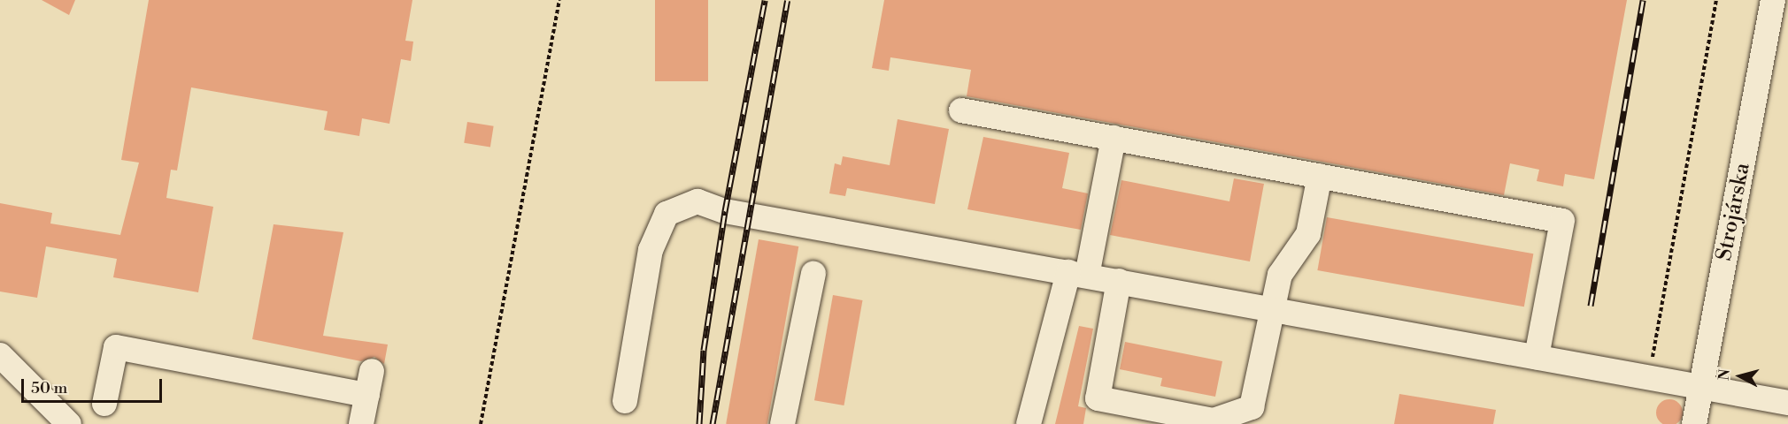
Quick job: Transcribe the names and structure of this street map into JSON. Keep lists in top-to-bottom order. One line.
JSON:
{"streets":{"street":["Strojárska"]},"scale_bar":"50 m","north":"left"}
